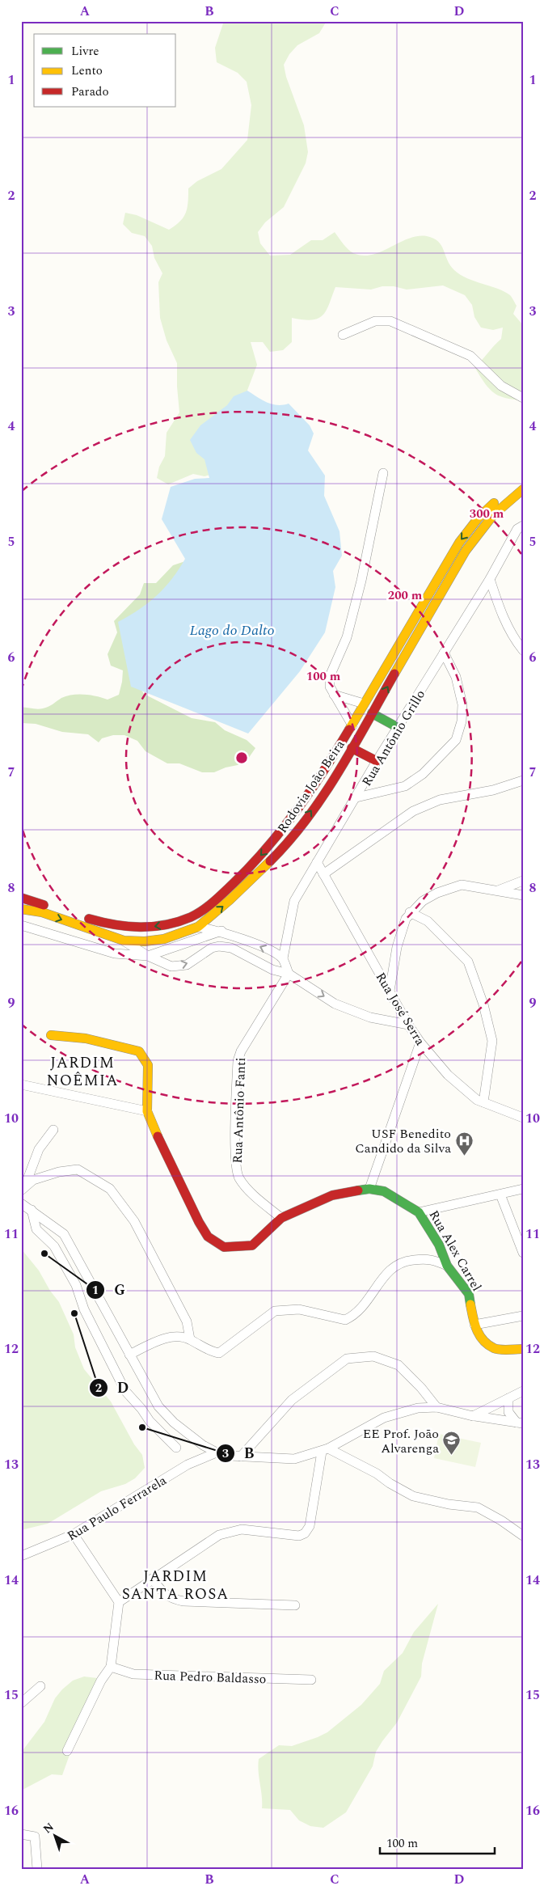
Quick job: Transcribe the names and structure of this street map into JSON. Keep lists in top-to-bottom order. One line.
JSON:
{"streets":{"main road":["Rodovia João Beira","Rua Alex Carrel"],"street":["Rua Antônio Grillo","Rua José Serra","Rua Antônio Fanti","Rua Paulo Ferrarela","Rua Pedro Baldasso"]},"crossings":[["Rua Antônio Grillo","Rua José Serra"],["Rua Antônio Fanti","Rua Alex Carrel"]],"districts":["JARDIM NOÊMIA","JARDIM SANTA ROSA"],"water":["Lago do Dalto"],"places":{"hospital":["USF Benedito Candido da Silva"],"other":["G","D","B"],"school or university":["EE Prof. João Alvarenga"]},"legend":["Livre","Lento","Parado"],"scale_bar":"100 m","north":"top left","grid":{"columns":["A","B","C","D"],"rows":["1","2","3","4","5","6","7","8","9","10","11","12","13","14","15","16"]},"rings":["300 m","200 m","100 m"]}
